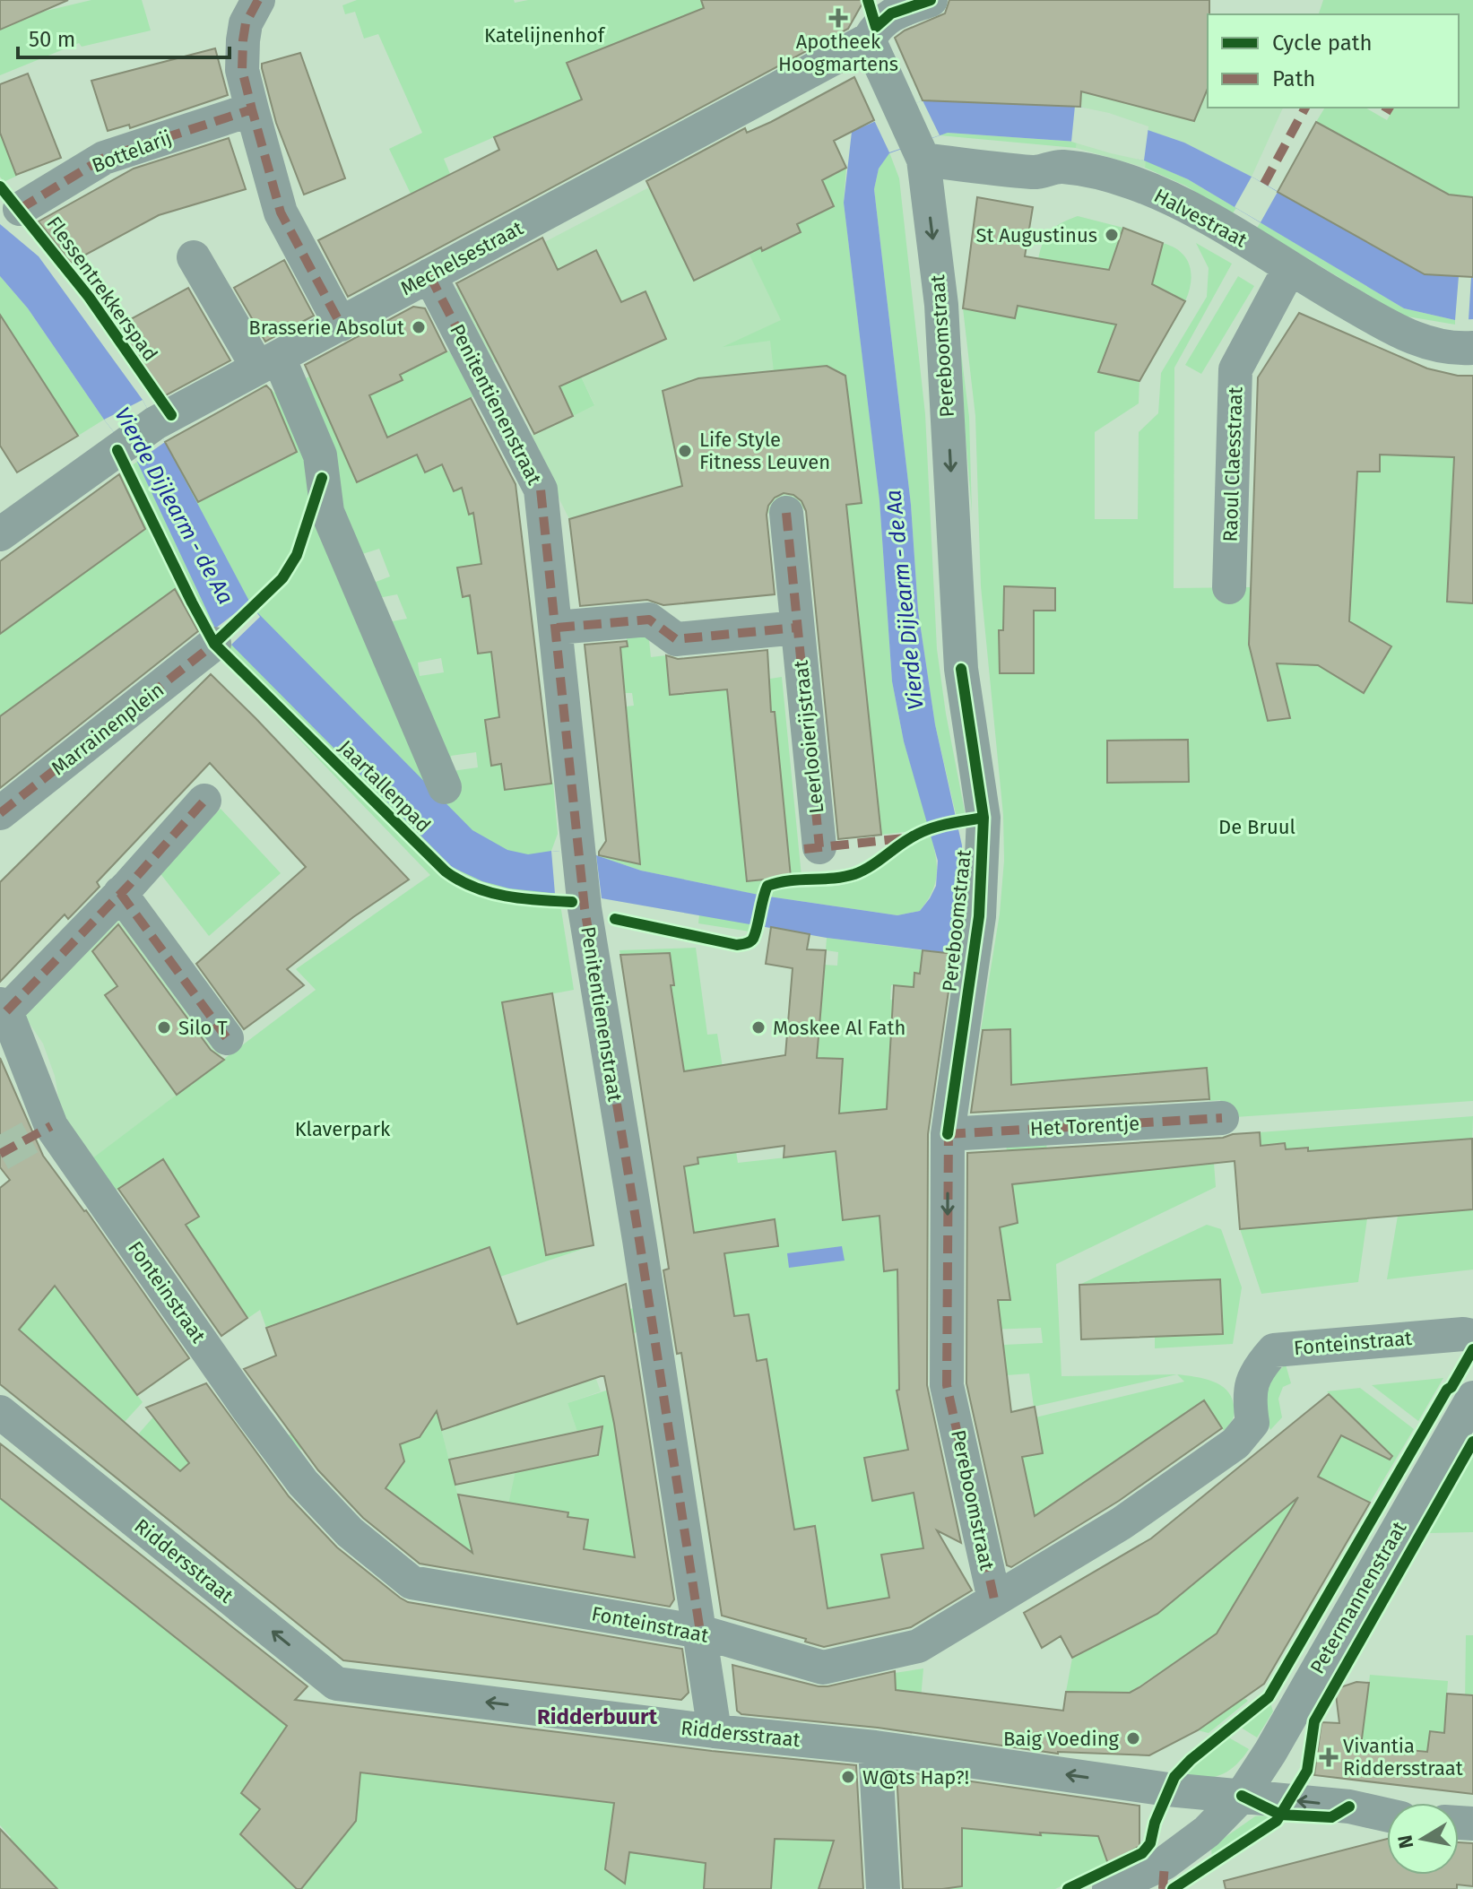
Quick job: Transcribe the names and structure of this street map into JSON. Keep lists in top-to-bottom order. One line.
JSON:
{"streets":{"street":["Bottelarij","Halvestraat","Mechelsestraat","Pereboomstraat","Penitentienenstraat","Raoul Claesstraat","Marrainenplein","Leerlooierijstraat","Het Torentje","Fonteinstraat","Riddersstraat","Petermannenstraat"],"cycle path":["Flessentrekkerspad","Jaartallenpad"]},"crossings":[["Halvestraat","Pereboomstraat"],["Halvestraat","Raoul Claesstraat"],["Mechelsestraat","Pereboomstraat"],["Mechelsestraat","Penitentienenstraat"],["Pereboomstraat","Het Torentje"],["Pereboomstraat","Fonteinstraat"],["Penitentienenstraat","Fonteinstraat"],["Penitentienenstraat","Riddersstraat"],["Riddersstraat","Petermannenstraat"]],"one_way":["Pereboomstraat","Riddersstraat"],"districts":["Ridderbuurt"],"water":["Vierde Dijlearm - de Aa"],"parks":["Katelijnenhof","De Bruul","Klaverpark"],"places":{"health":["Apotheek Hoogmartens","Vivantia Riddersstraat"],"other":["St Augustinus","Brasserie Absolut","Life Style Fitness Leuven","Silo T","Moskee Al Fath","Baig Voeding","W@ts Hap?!"]},"legend":["Cycle path","Path"],"scale_bar":"50 m","north":"left"}
